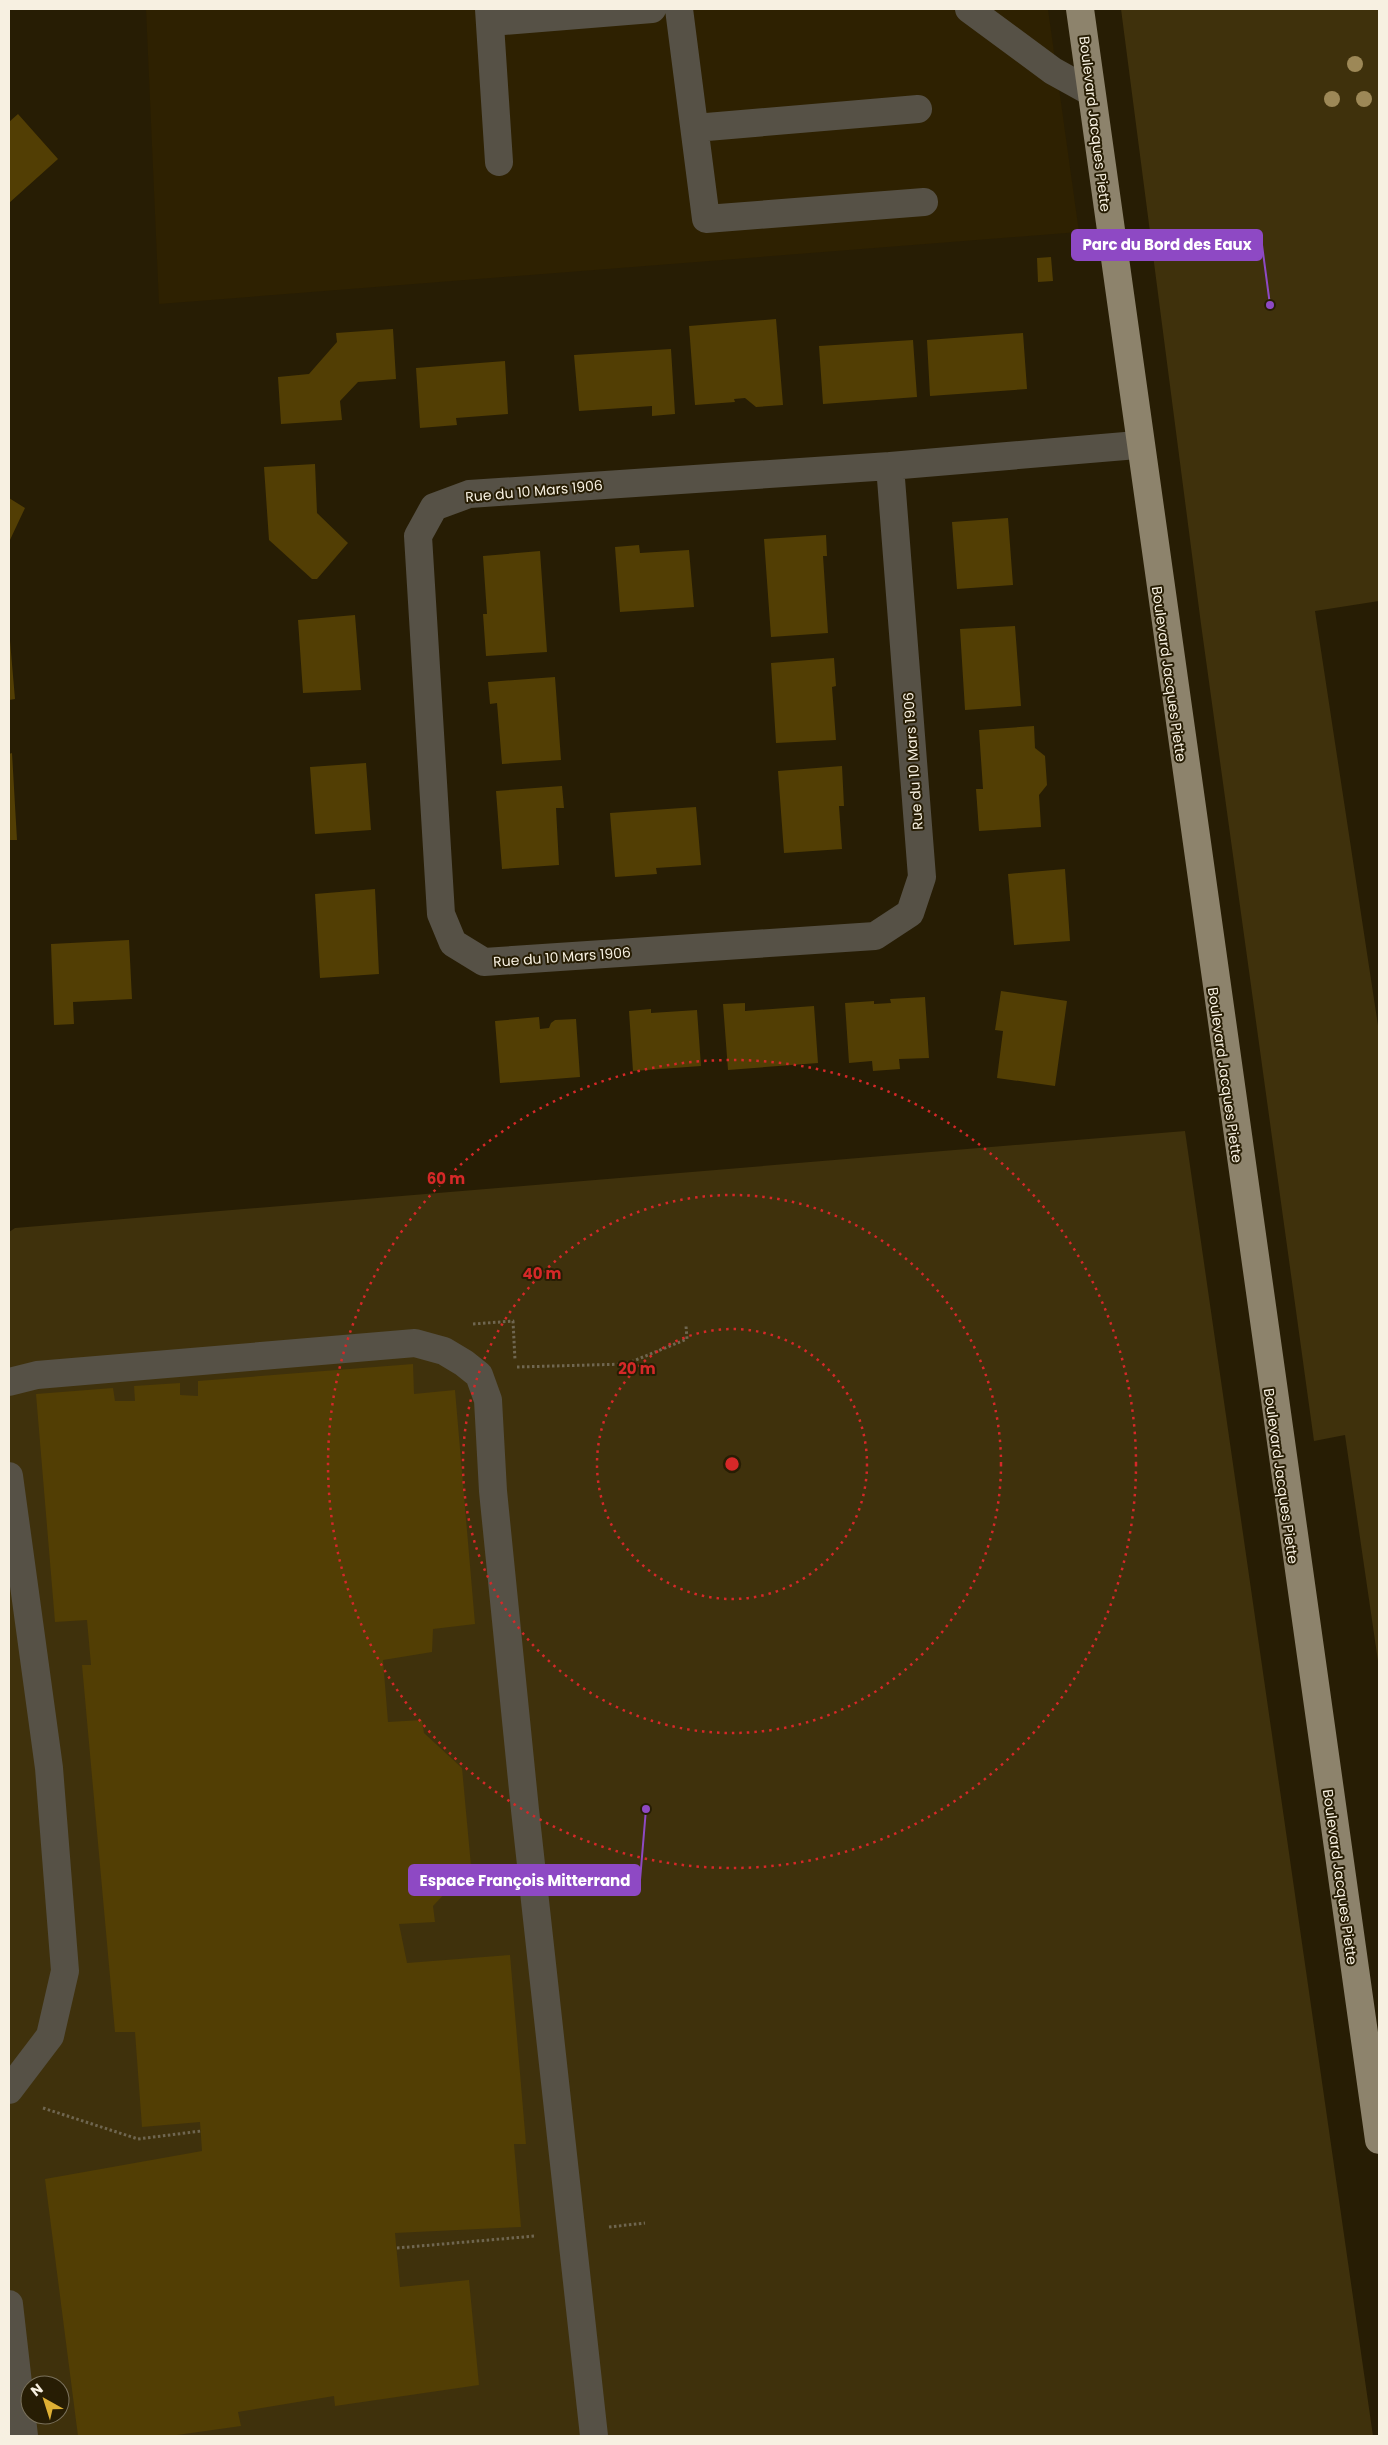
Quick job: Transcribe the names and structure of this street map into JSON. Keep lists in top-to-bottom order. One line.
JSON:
{"streets":{"main road":["Boulevard Jacques Piette"],"street":["Rue du 10 Mars 1906"]},"crossings":[["Boulevard Jacques Piette","Rue du 10 Mars 1906"]],"places":["Parc du Bord des Eaux","Espace François Mitterrand"],"north":"top left","rings":["60 m","40 m","20 m"]}
